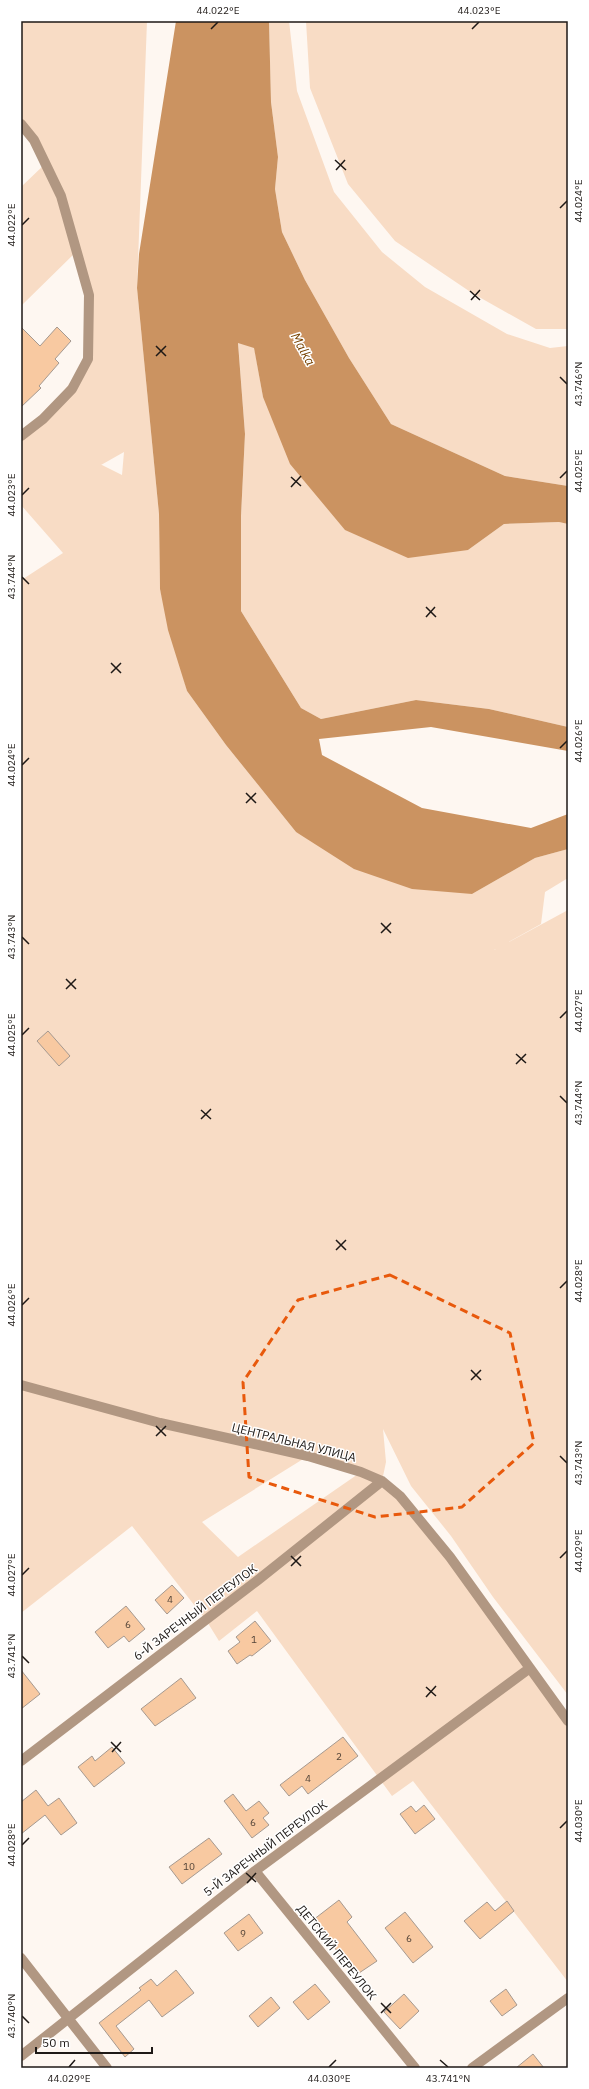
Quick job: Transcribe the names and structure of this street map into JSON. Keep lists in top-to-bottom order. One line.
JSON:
{"streets":{"street":["ЦЕНТРАЛЬНАЯ УЛИЦА","6-Й ЗАРЕЧНЫЙ ПЕРЕУЛОК","5-Й ЗАРЕЧНЫЙ ПЕРЕУЛОК","ДЕТСКИЙ ПЕРЕУЛОК"]},"crossings":[["ЦЕНТРАЛЬНАЯ УЛИЦА","6-Й ЗАРЕЧНЫЙ ПЕРЕУЛОК"],["ЦЕНТРАЛЬНАЯ УЛИЦА","5-Й ЗАРЕЧНЫЙ ПЕРЕУЛОК"],["5-Й ЗАРЕЧНЫЙ ПЕРЕУЛОК","ДЕТСКИЙ ПЕРЕУЛОК"]],"water":["Malka"],"house_numbers":["4","6","1","2","4","6","10","9","6"],"scale_bar":"50 m","coordinates":["44.022°E","44.023°E","44.024°E","43.746°N","44.025°E","43.744°N","44.026°E","43.743°N","44.027°E","44.028°E","44.029°E","43.741°N","44.030°E","43.740°N"]}
